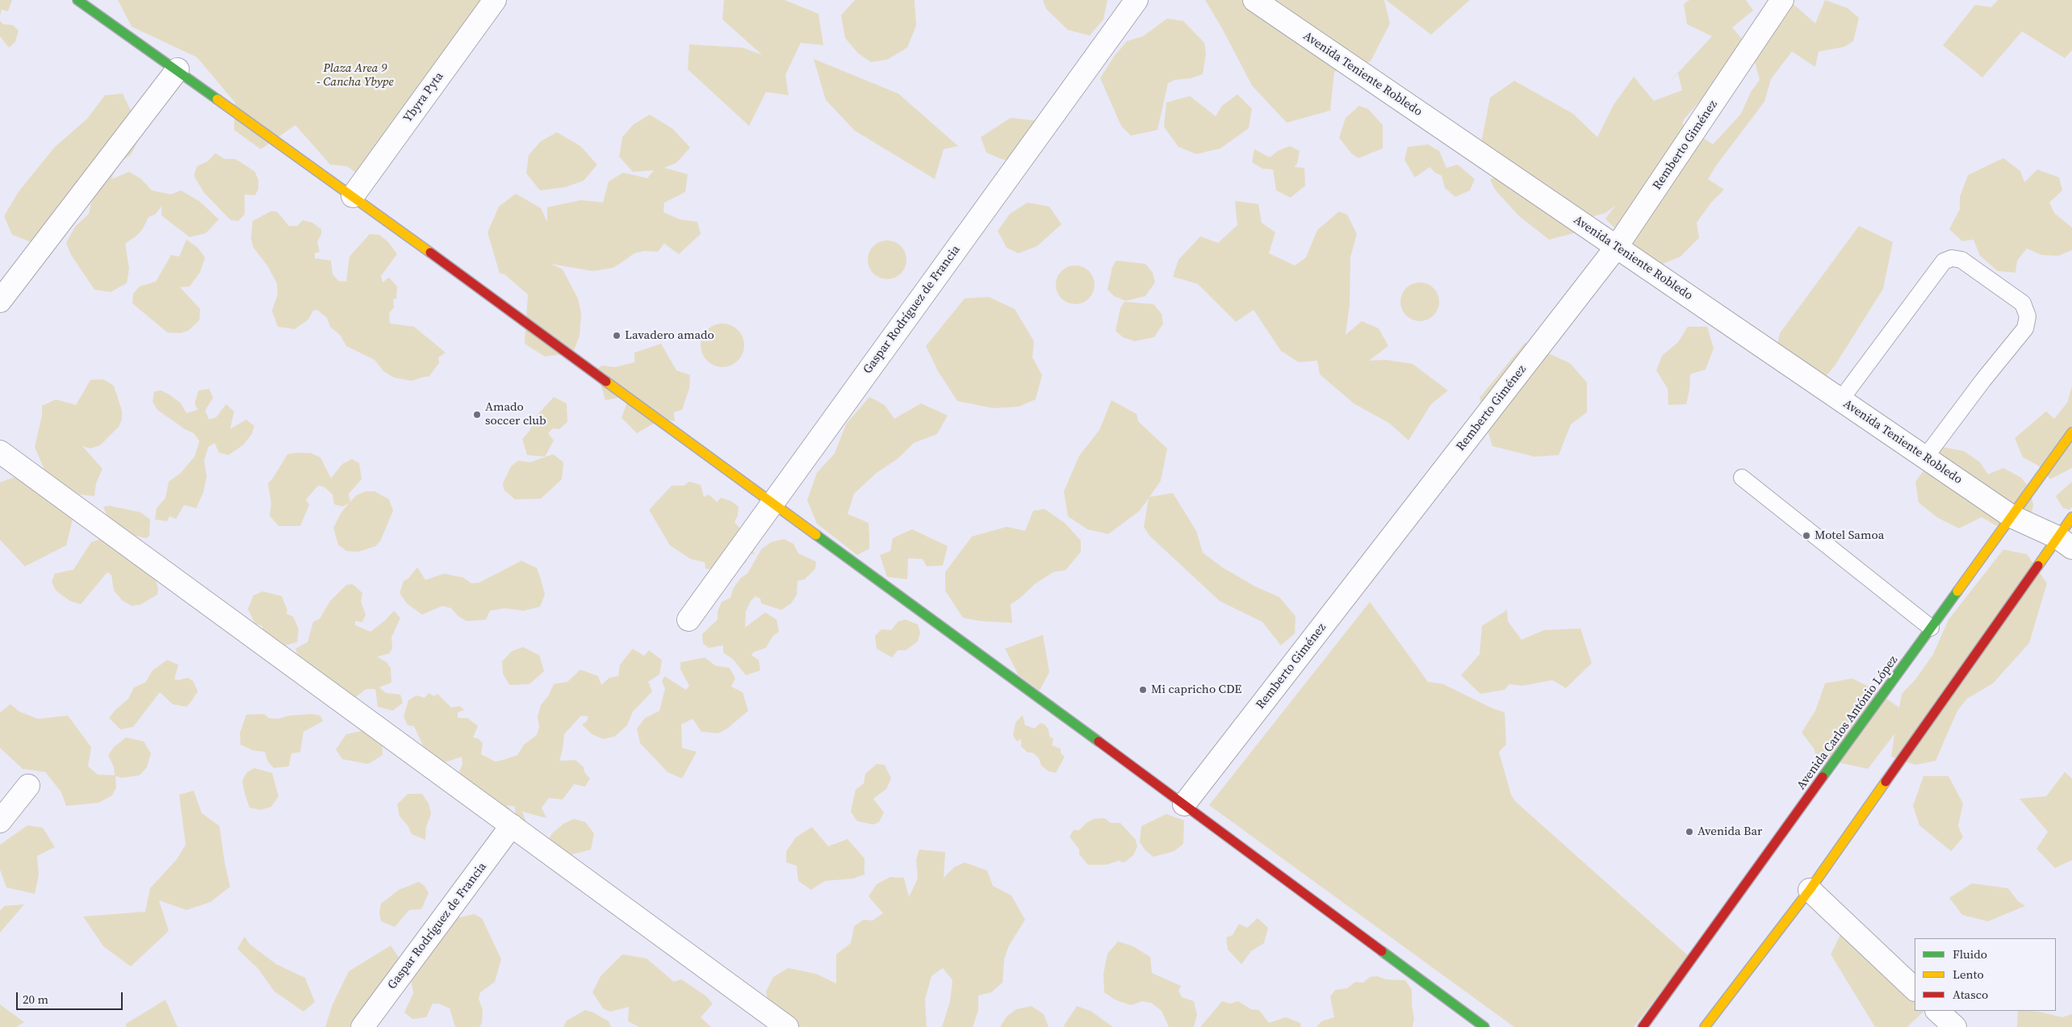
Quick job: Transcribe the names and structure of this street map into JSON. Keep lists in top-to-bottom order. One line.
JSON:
{"streets":{"street":["Avenida Teniente Robledo","Ybyra Pyta","Remberto Giménez","Gaspar Rodríguez de Francia","Avenida Carlos António López"]},"crossings":[["Avenida Teniente Robledo","Remberto Giménez"],["Avenida Teniente Robledo","Avenida Carlos António López"]],"parks":["Plaza Area 9 - Cancha Ybype"],"places":["Lavadero amado","Amado soccer club","Motel Samoa","Mi capricho CDE","Avenida Bar"],"legend":["Fluido","Lento","Atasco"],"scale_bar":"20 m"}
